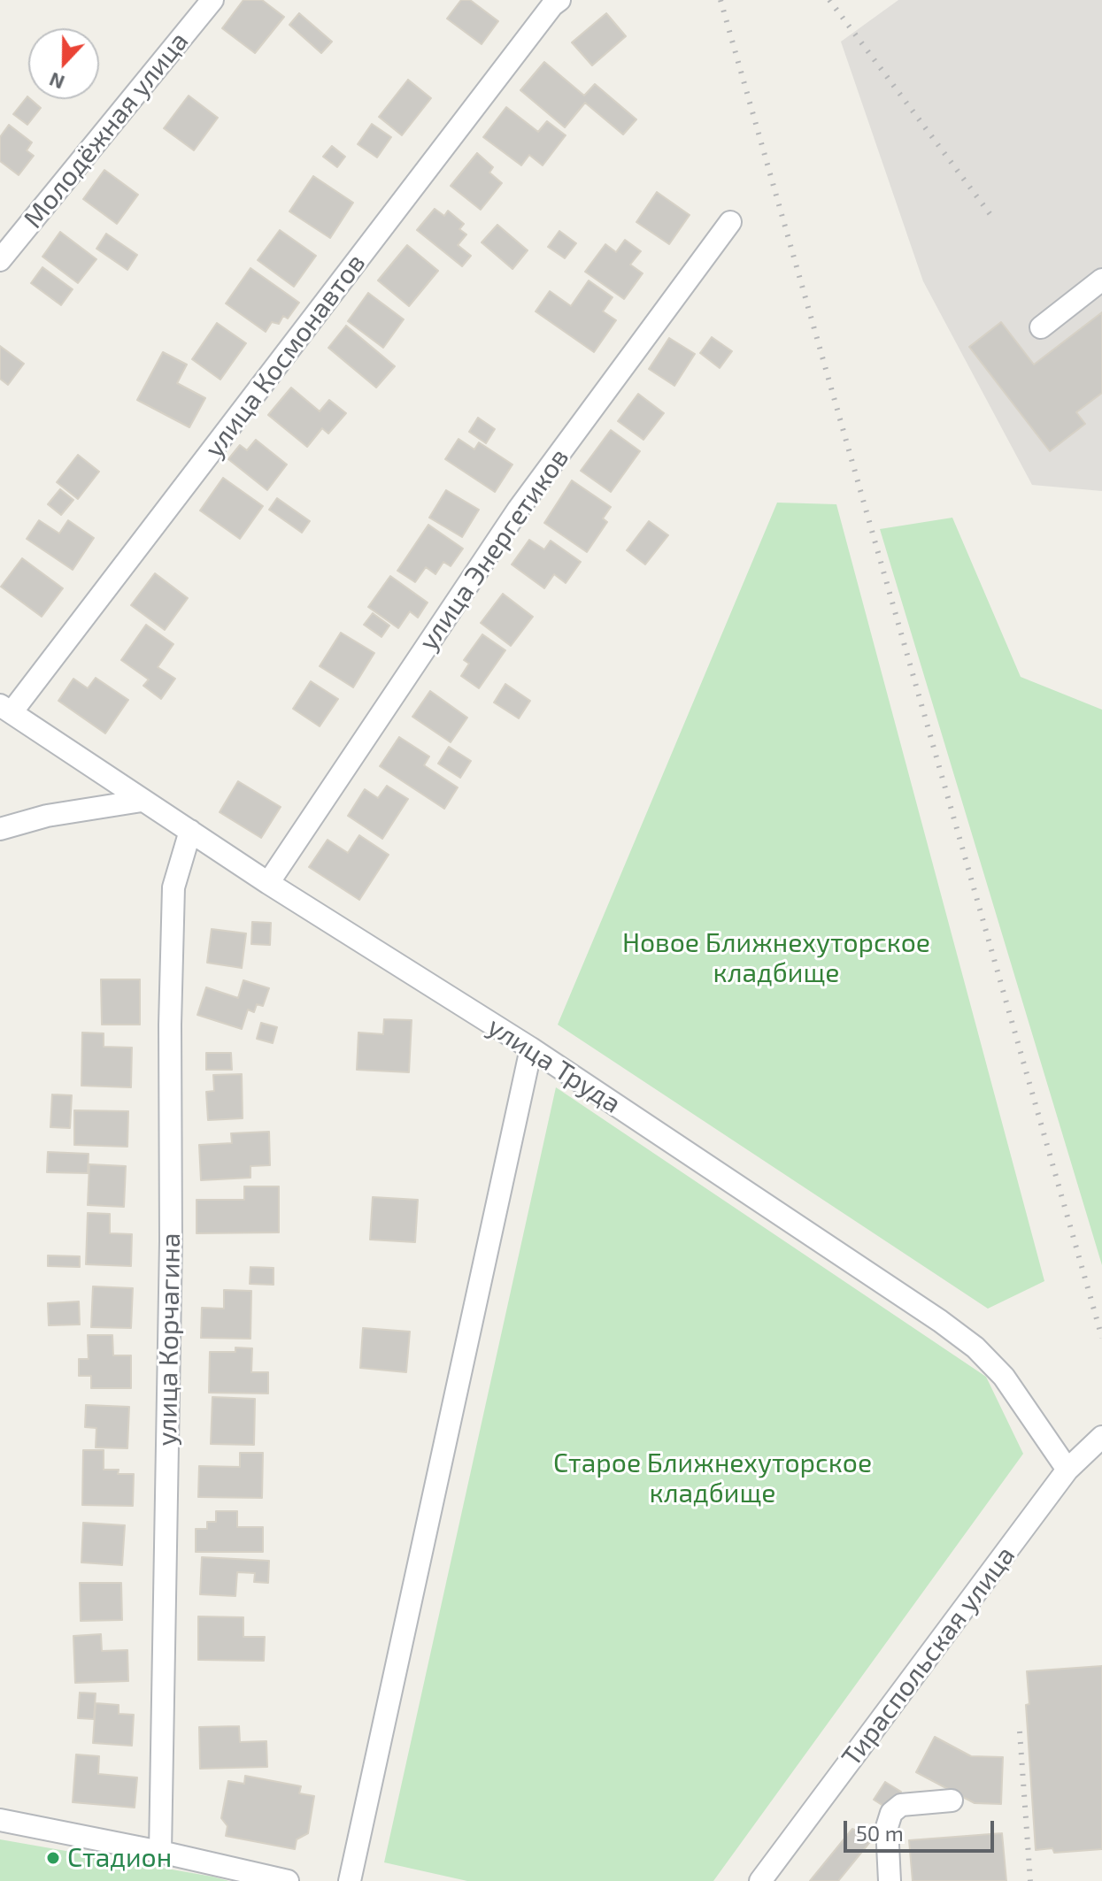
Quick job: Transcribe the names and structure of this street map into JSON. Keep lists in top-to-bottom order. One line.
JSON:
{"streets":{"street":["Молодёжная улица","улица Космонавтов","улица Энергетиков","улица Труда","улица Корчагина","Тираспольская улица"]},"crossings":[["улица Космонавтов","улица Труда"],["улица Энергетиков","улица Труда"],["улица Труда","улица Корчагина"],["улица Труда","Тираспольская улица"]],"parks":["Новое Ближнехуторское кладбище","Старое Ближнехуторское кладбище"],"places":["Стадион"],"scale_bar":"50 m","north":"bottom"}
